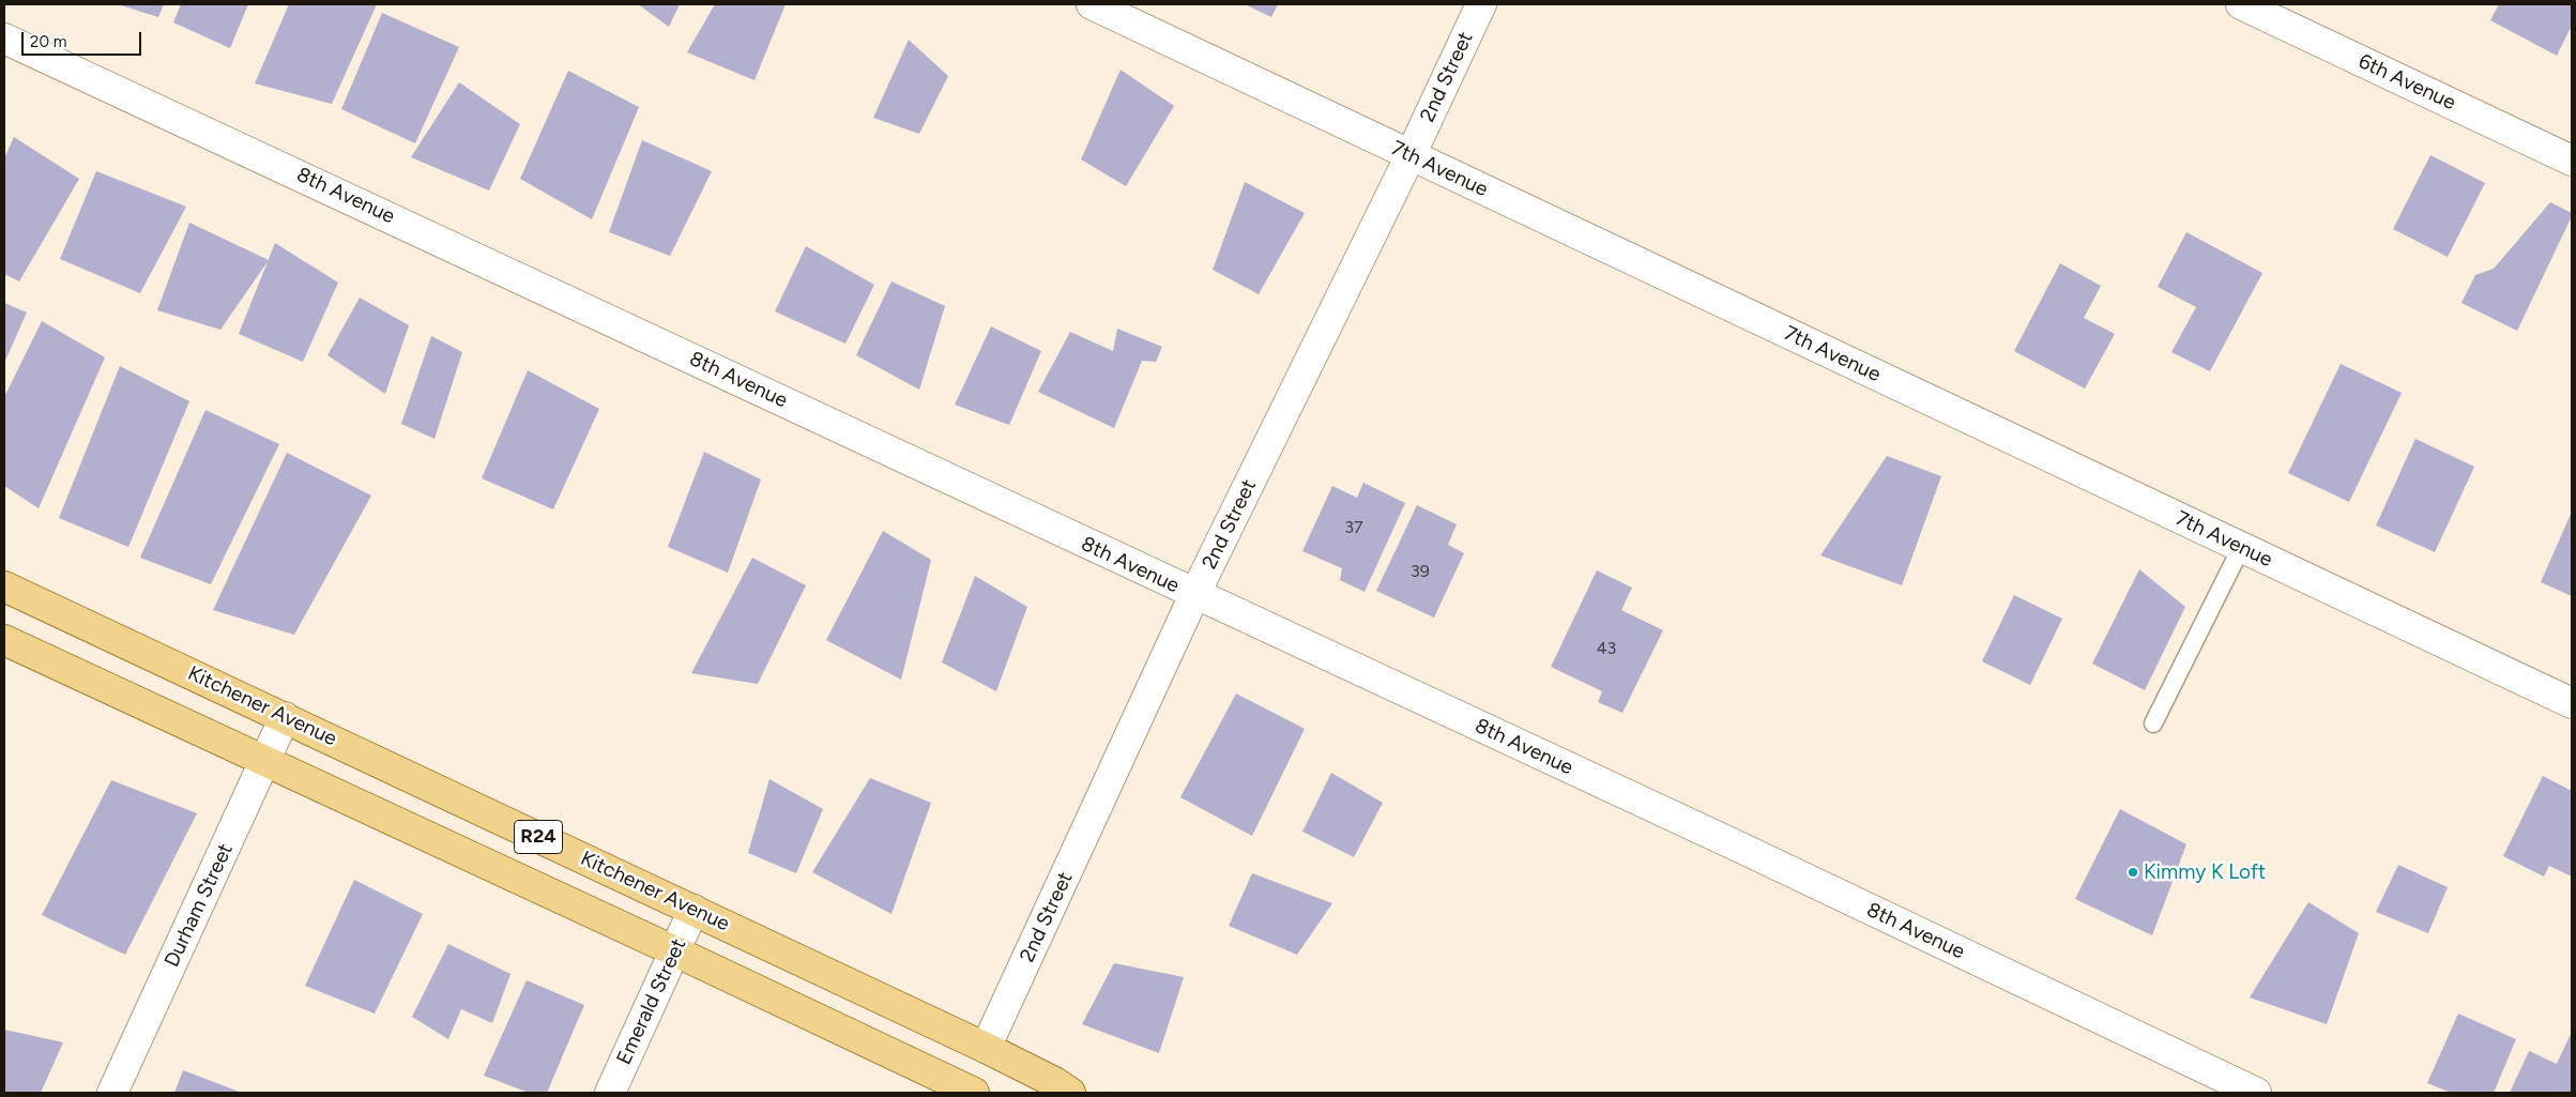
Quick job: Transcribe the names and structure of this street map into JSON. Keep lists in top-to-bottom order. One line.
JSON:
{"streets":{"main road":["Kitchener Avenue","R24"],"street":["2nd Street","6th Avenue","7th Avenue","8th Avenue","Durham Street","Emerald Street"]},"crossings":[["2nd Street","7th Avenue"],["2nd Street","8th Avenue"],["2nd Street","Kitchener Avenue"],["Kitchener Avenue","Durham Street"],["Kitchener Avenue","Emerald Street"],["R24","Durham Street"],["R24","Emerald Street"]],"places":["Kimmy K Loft"],"house_numbers":["37","39","43"],"scale_bar":"20 m"}
